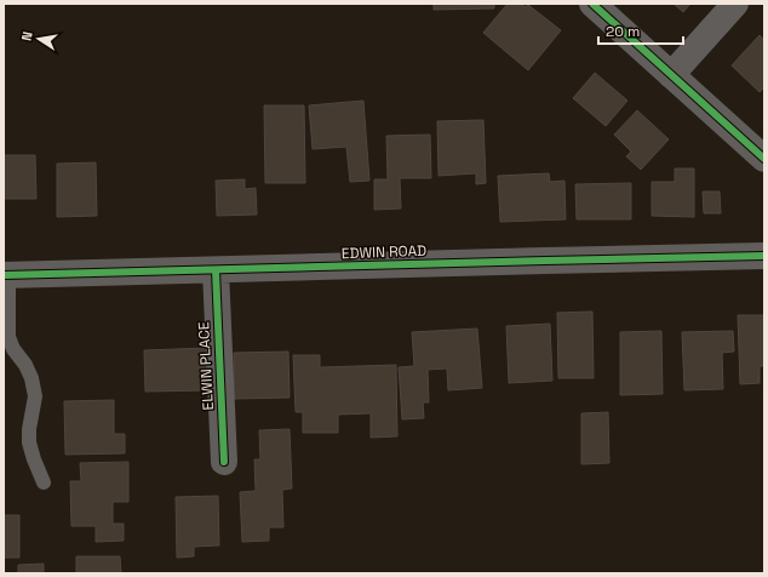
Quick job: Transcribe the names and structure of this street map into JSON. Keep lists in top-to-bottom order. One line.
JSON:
{"streets":{"street":["EDWIN ROAD","ELWIN PLACE"]},"crossings":[["EDWIN ROAD","ELWIN PLACE"]],"scale_bar":"20 m","north":"left"}
